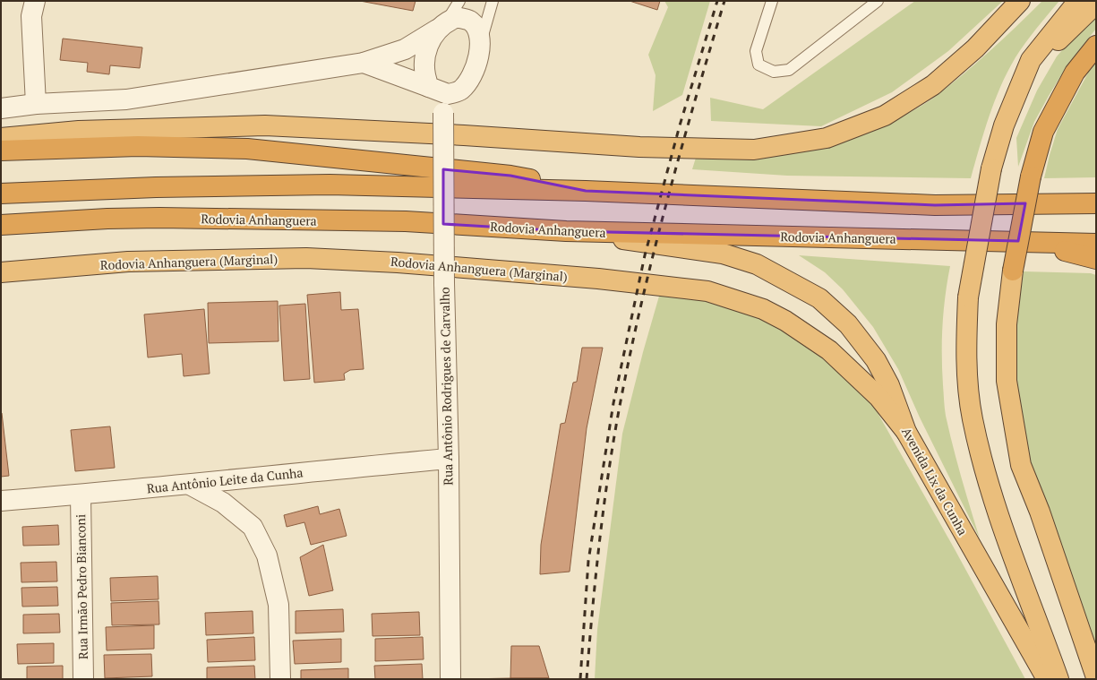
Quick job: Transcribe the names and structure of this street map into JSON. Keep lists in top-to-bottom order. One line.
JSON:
{"streets":{"highway":["Rodovia Anhanguera","Rodovia Anhanguera (Marginal)","Avenida Lix da Cunha"],"street":["Rua Antônio Rodrigues de Carvalho","Rua Antônio Leite da Cunha","Rua Irmão Pedro Bianconi"]},"crossings":[["Rodovia Anhanguera","Avenida Lix da Cunha"],["Rodovia Anhanguera (Marginal)","Avenida Lix da Cunha"],["Rua Antônio Rodrigues de Carvalho","Rua Antônio Leite da Cunha"],["Rua Antônio Leite da Cunha","Rua Irmão Pedro Bianconi"]]}
